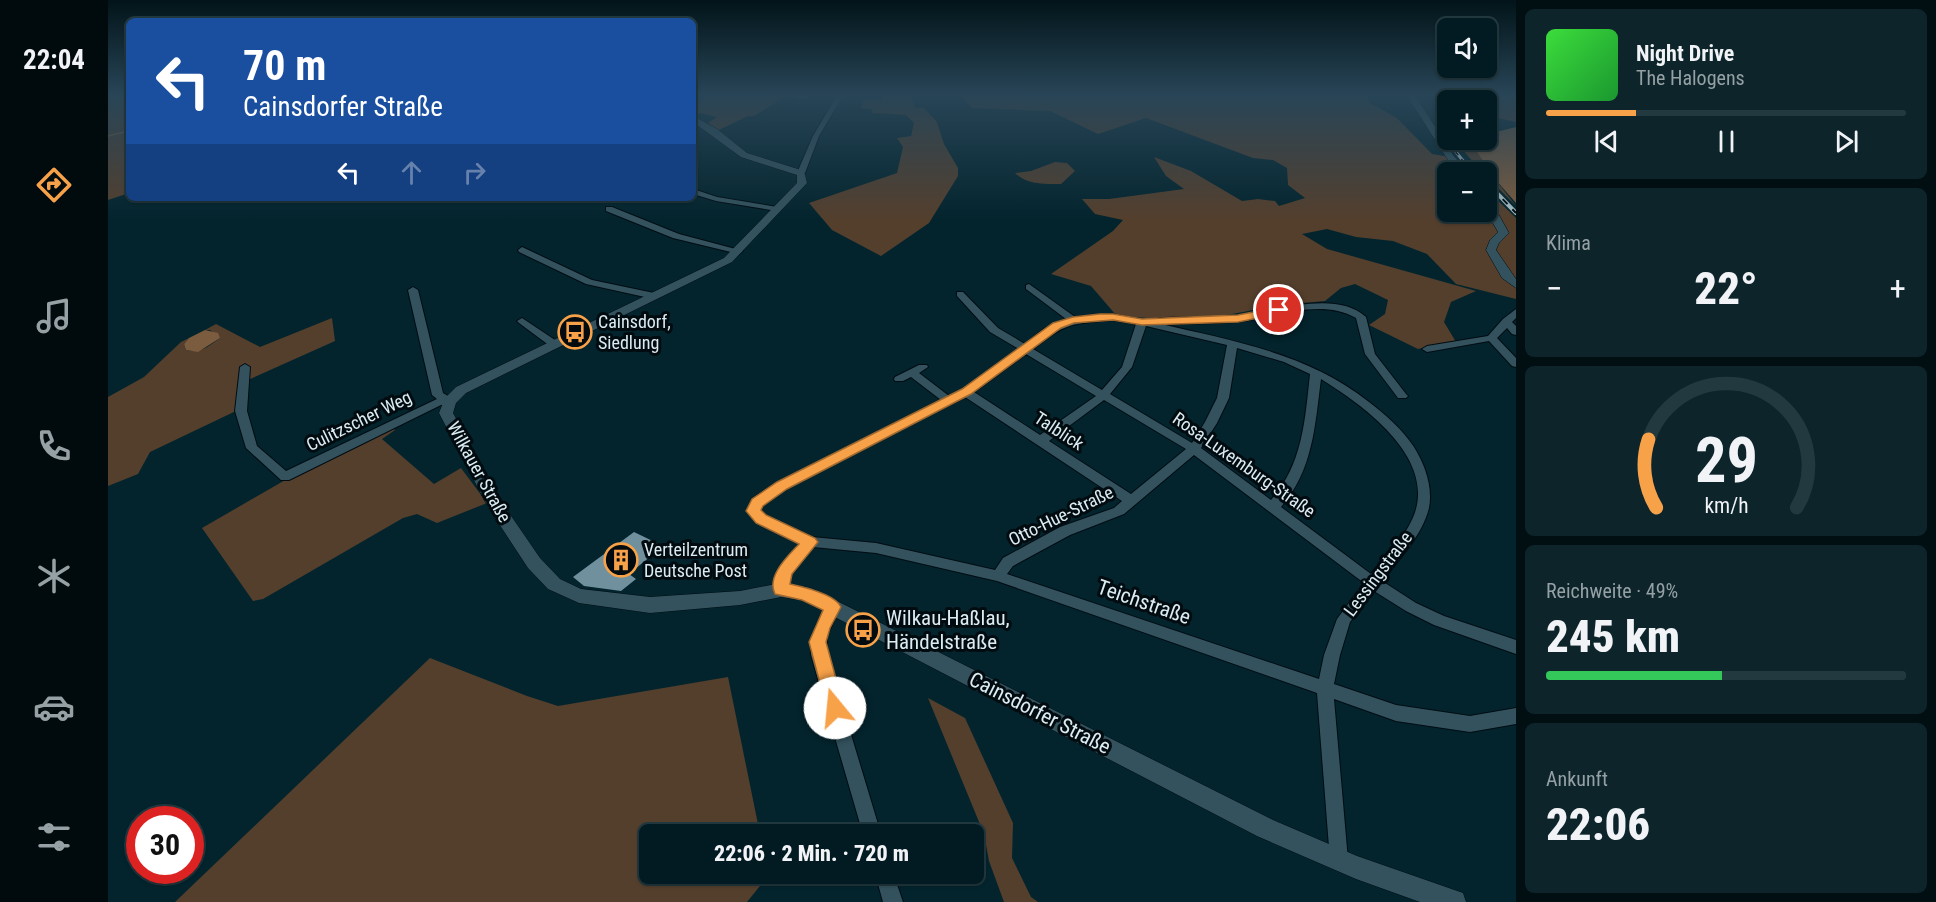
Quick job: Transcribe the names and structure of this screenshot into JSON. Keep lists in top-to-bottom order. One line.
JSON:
{"streets":{"street":["Culitzscher Weg","Talblick","Rosa-Luxemburg-Straße","Wilkauer Straße","Otto-Hue-Straße","Lessingstraße","Teichstraße","Cainsdorfer Straße"]},"crossings":[["Culitzscher Weg","Wilkauer Straße"],["Talblick","Otto-Hue-Straße"],["Rosa-Luxemburg-Straße","Otto-Hue-Straße"],["Rosa-Luxemburg-Straße","Lessingstraße"],["Wilkauer Straße","Cainsdorfer Straße"],["Otto-Hue-Straße","Lessingstraße"],["Otto-Hue-Straße","Teichstraße"],["Lessingstraße","Teichstraße"],["Lessingstraße","Cainsdorfer Straße"]],"places":{"bus stop":["Cainsdorf, Siedlung","Wilkau-Haßlau, Händelstraße"],"building":["Verteilzentrum Deutsche Post"]},"page":{"tabs":"22:04","map_buttons":["+","−"],"turn":["70 m","Cainsdorfer Straße"],"song":["Night Drive","The Halogens"],"tile":["Klima",["Reichweite · 49%","245 km"],["Ankunft","22:06"]],"heat":["−","22°","+"],"limit":"30","trip":"22:06 · 2 Min. · 720 m","gauge":["29","km/h"]}}
